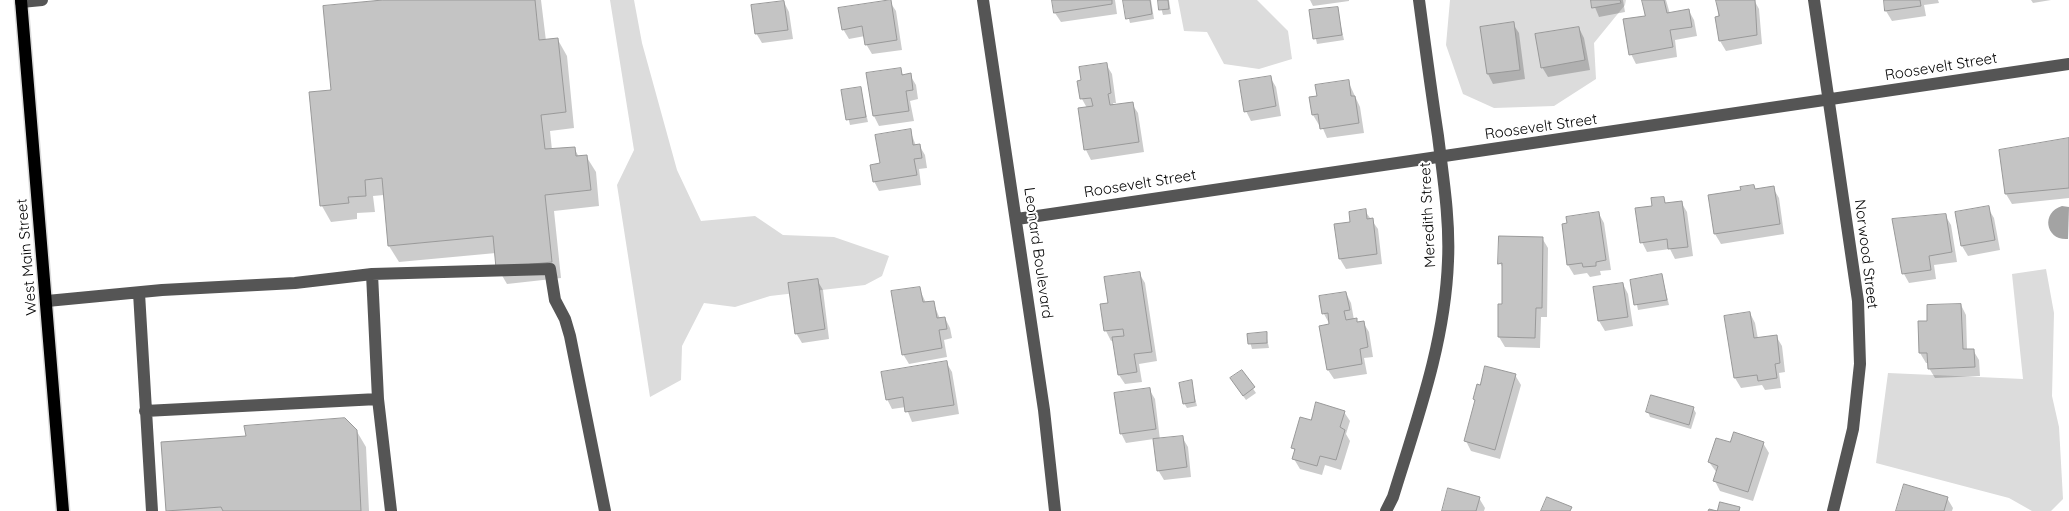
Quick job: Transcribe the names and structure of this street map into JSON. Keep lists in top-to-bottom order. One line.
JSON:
{"streets":{"main road":["West Main Street"],"street":["Roosevelt Street","Meredith Street","Leonard Boulevard","Norwood Street"]},"crossings":[["Roosevelt Street","Meredith Street"],["Roosevelt Street","Leonard Boulevard"],["Roosevelt Street","Norwood Street"]]}
